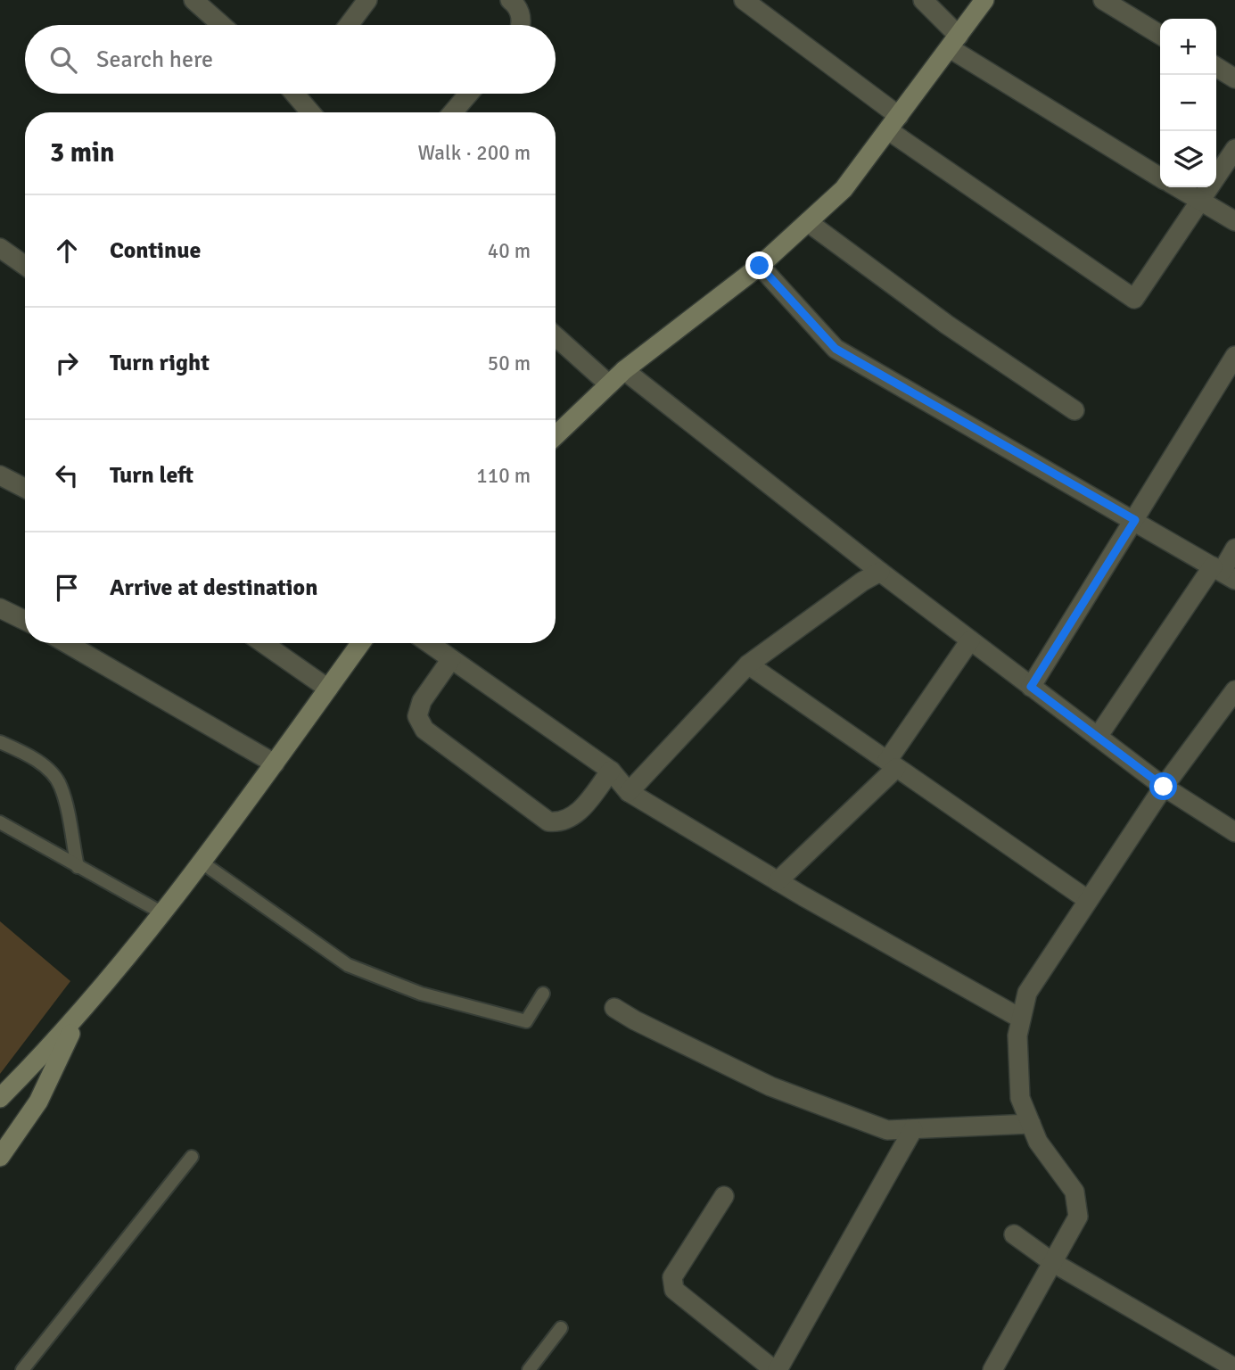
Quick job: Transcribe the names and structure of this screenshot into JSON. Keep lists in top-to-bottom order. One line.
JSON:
{"page":{"map_buttons":["+","−"],"search":"Search here","heading":["3 min","Walk · 200 m"],"list":[["Continue","40 m"],["Turn right","50 m"],["Turn left","110 m"],"Arrive at destination"]}}
